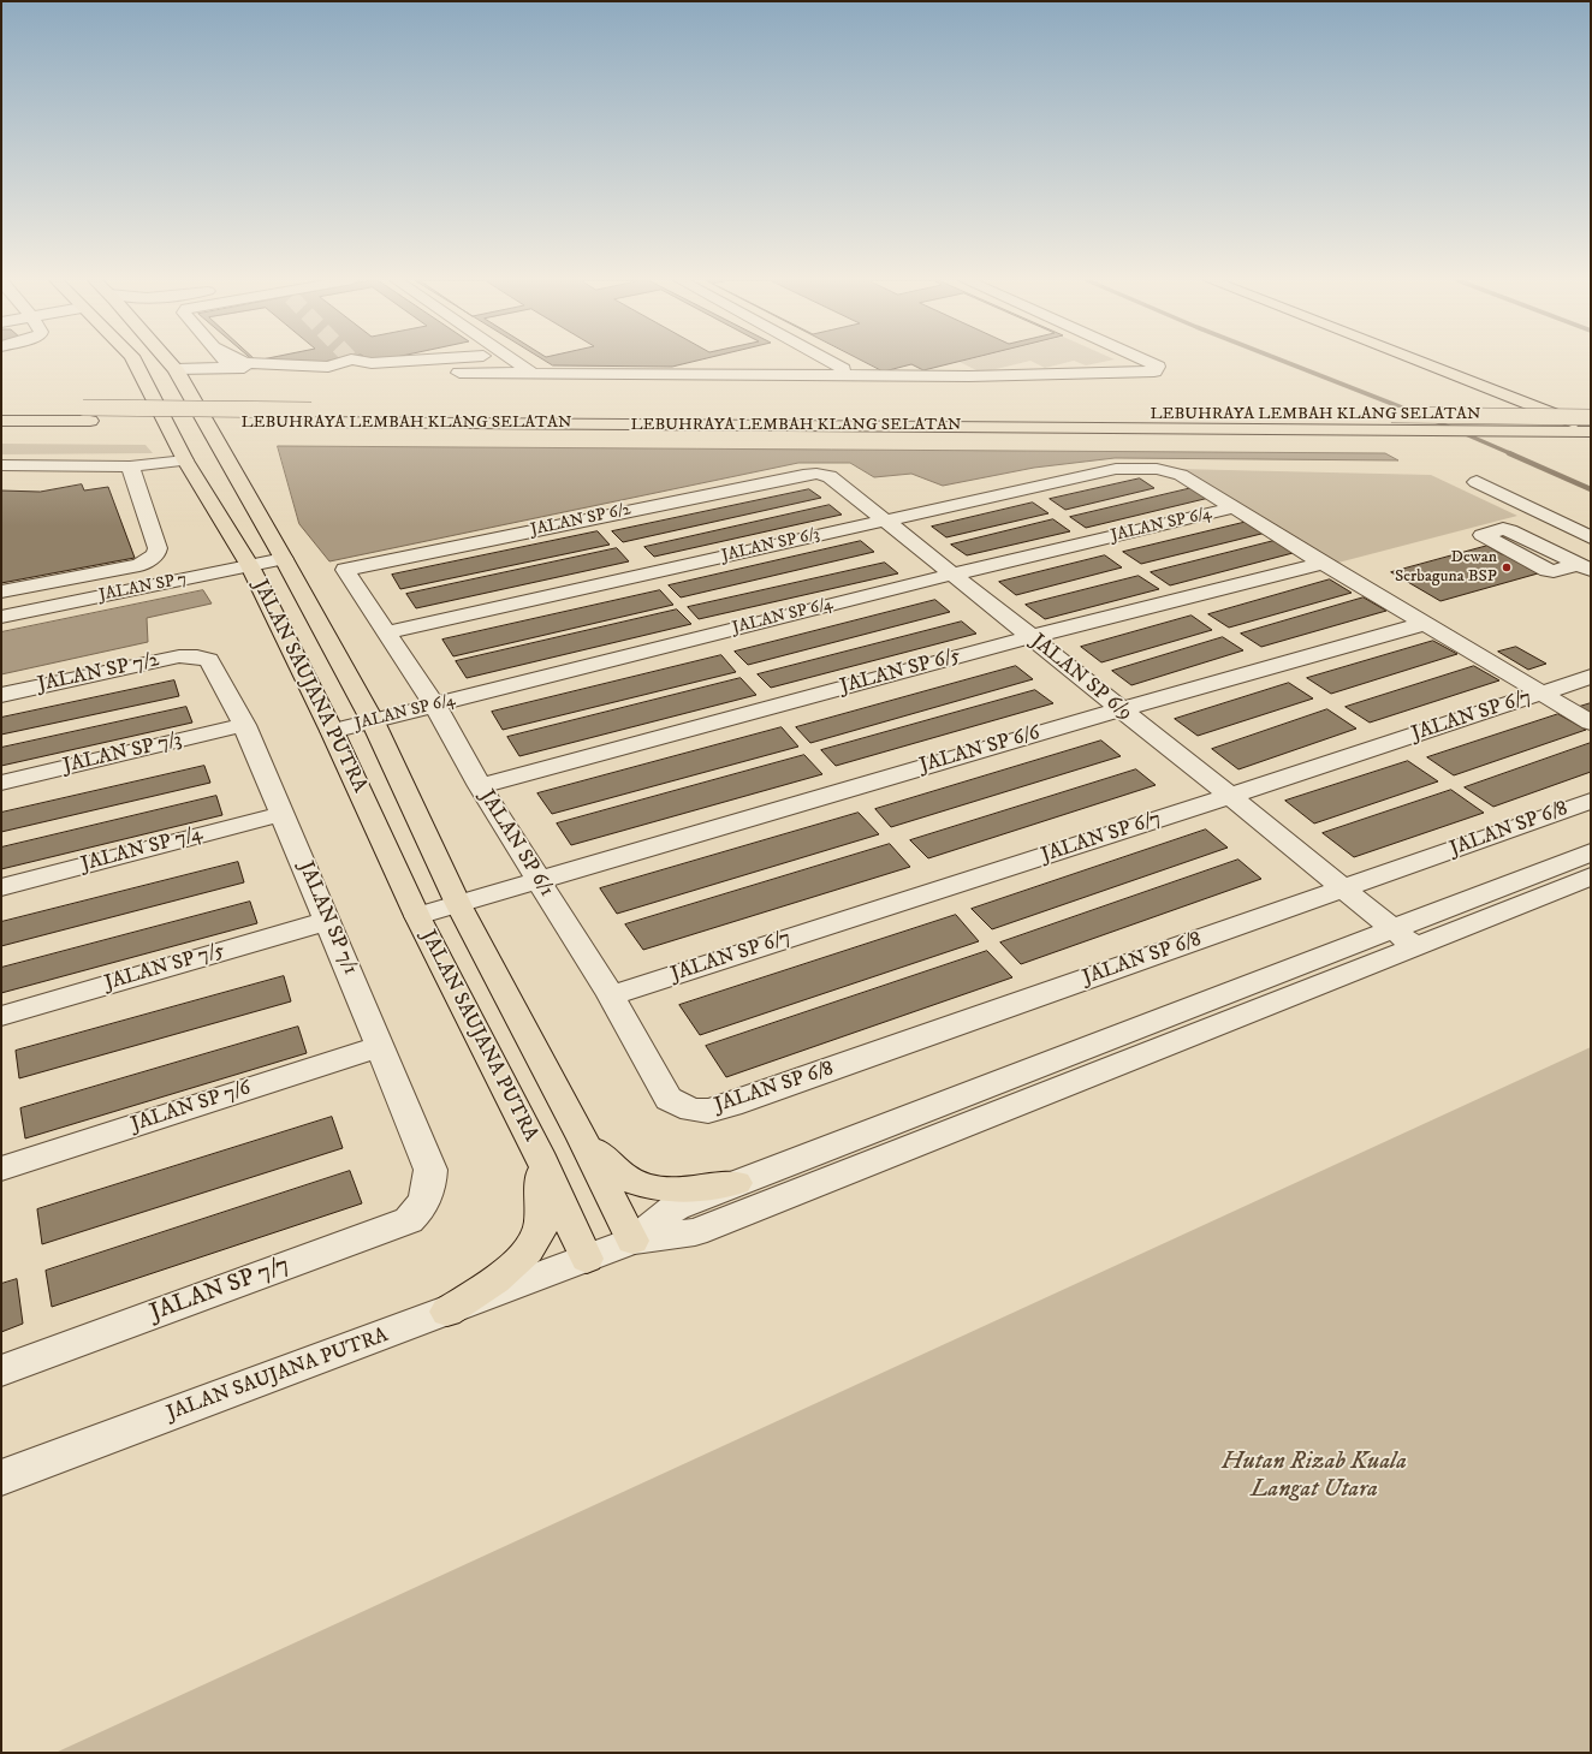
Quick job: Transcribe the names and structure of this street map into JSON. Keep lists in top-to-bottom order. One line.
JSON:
{"streets":{"main road":["LEBUHRAYA LEMBAH KLANG SELATAN","JALAN SAUJANA PUTRA"],"street":["JALAN SP 6/2","JALAN SP 6/4","JALAN SP 6/3","JALAN SP 7","JALAN SP 6/5","JALAN SP 7/2","JALAN SP 6/9","JALAN SP 6/7","JALAN SP 6/6","JALAN SP 7/3","JALAN SP 6/8","JALAN SP 6/1","JALAN SP 7/4","JALAN SP 7/1","JALAN SP 7/5","JALAN SP 7/6","JALAN SP 7/7"]},"crossings":[["JALAN SP 6/2","JALAN SP 6/9"],["JALAN SP 6/2","JALAN SP 6/1"],["JALAN SP 6/4","JALAN SP 6/3"],["JALAN SP 6/4","JALAN SP 6/9"],["JALAN SP 6/4","JALAN SAUJANA PUTRA"],["JALAN SP 6/4","JALAN SP 6/1"],["JALAN SP 6/3","JALAN SP 6/5"],["JALAN SP 6/3","JALAN SP 6/9"],["JALAN SP 6/3","JALAN SP 6/7"],["JALAN SP 6/3","JALAN SP 6/6"],["JALAN SP 6/3","JALAN SP 6/1"],["JALAN SP 7","JALAN SAUJANA PUTRA"],["JALAN SP 6/5","JALAN SP 6/9"],["JALAN SP 6/5","JALAN SP 6/1"],["JALAN SP 7/2","JALAN SP 7/1"],["JALAN SP 6/9","JALAN SP 6/7"],["JALAN SP 6/9","JALAN SP 6/6"],["JALAN SP 6/9","JALAN SP 6/8"],["JALAN SAUJANA PUTRA","JALAN SP 6/6"],["JALAN SP 6/7","JALAN SP 6/1"],["JALAN SP 6/6","JALAN SP 6/1"],["JALAN SP 7/3","JALAN SP 7/1"],["JALAN SP 6/8","JALAN SP 6/1"],["JALAN SP 7/4","JALAN SP 7/1"],["JALAN SP 7/1","JALAN SP 7/5"],["JALAN SP 7/1","JALAN SP 7/6"],["JALAN SP 7/1","JALAN SP 7/7"]],"parks":["Hutan Rizab Kuala Langat Utara"],"places":["Dewan Serbaguna BSP"]}
